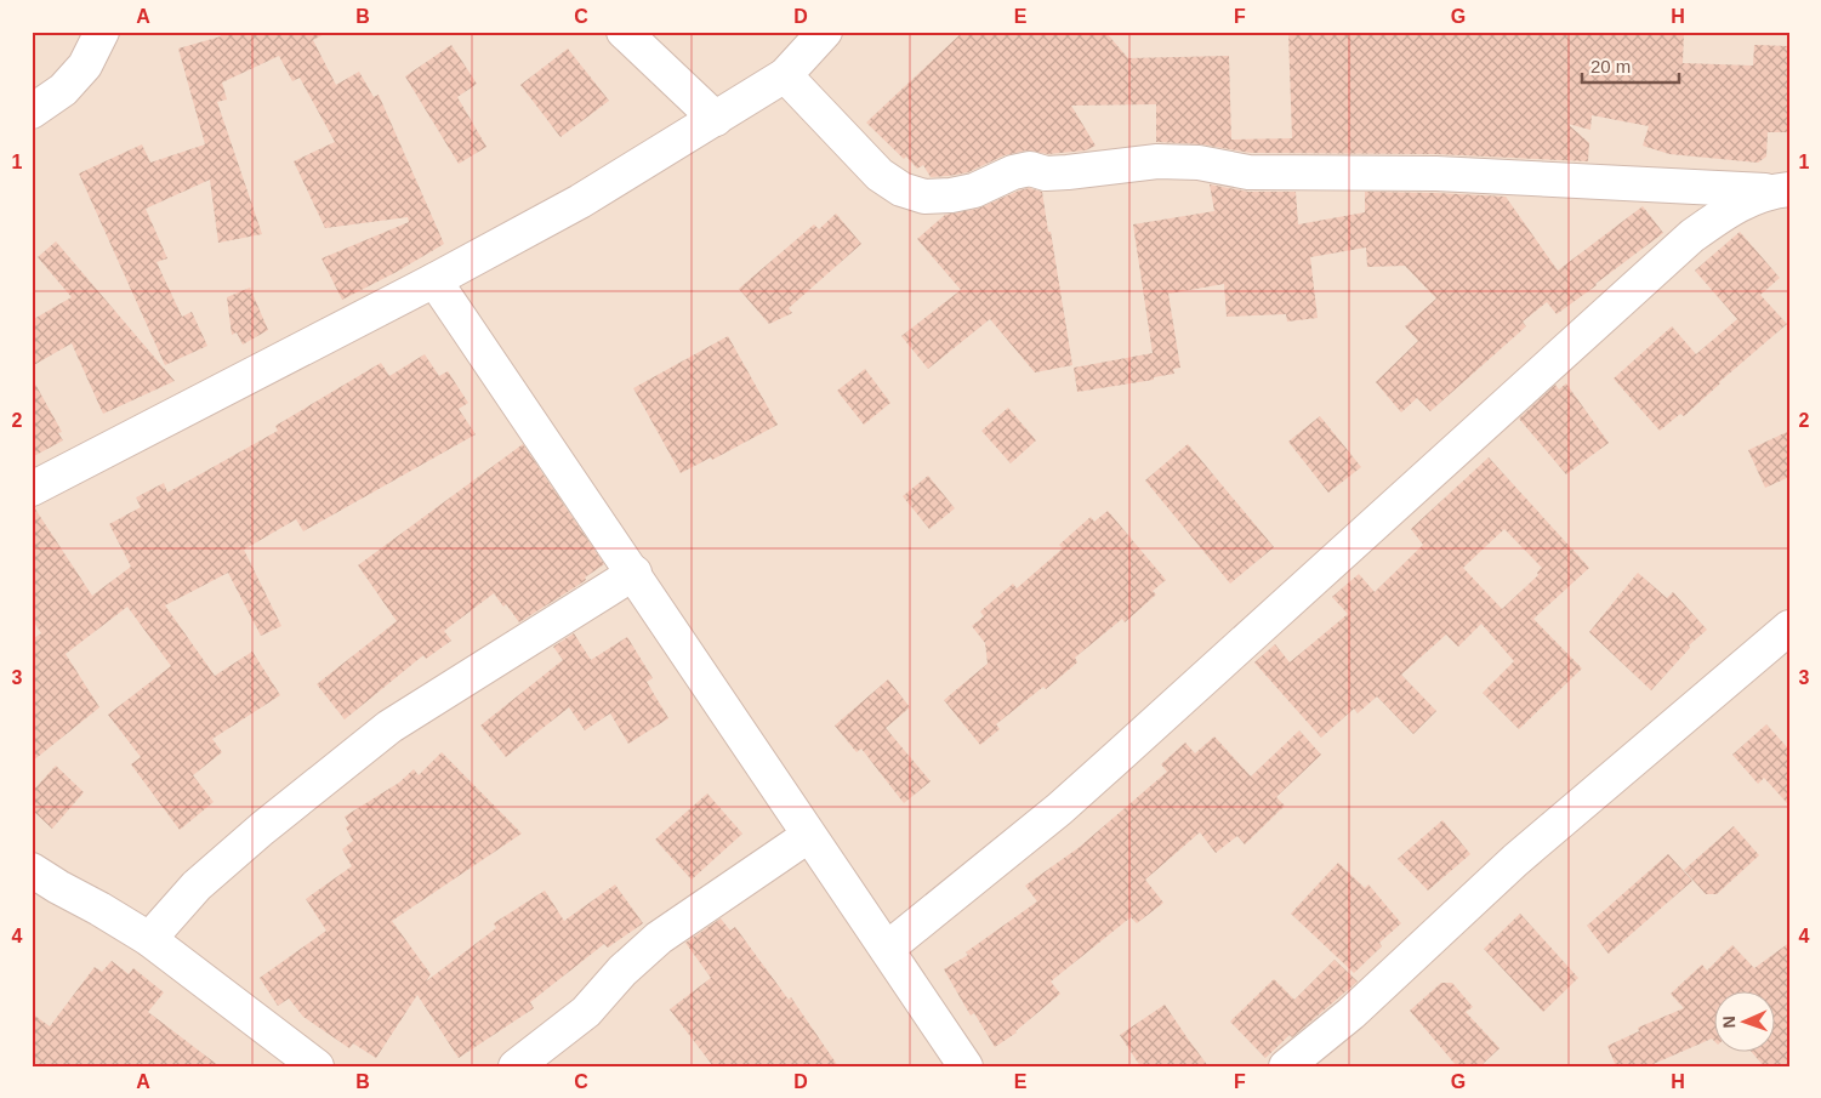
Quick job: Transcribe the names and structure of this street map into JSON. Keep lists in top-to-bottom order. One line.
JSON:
{"scale_bar":"20 m","north":"left","grid":{"columns":["A","B","C","D","E","F","G","H"],"rows":["1","2","3","4"]}}
